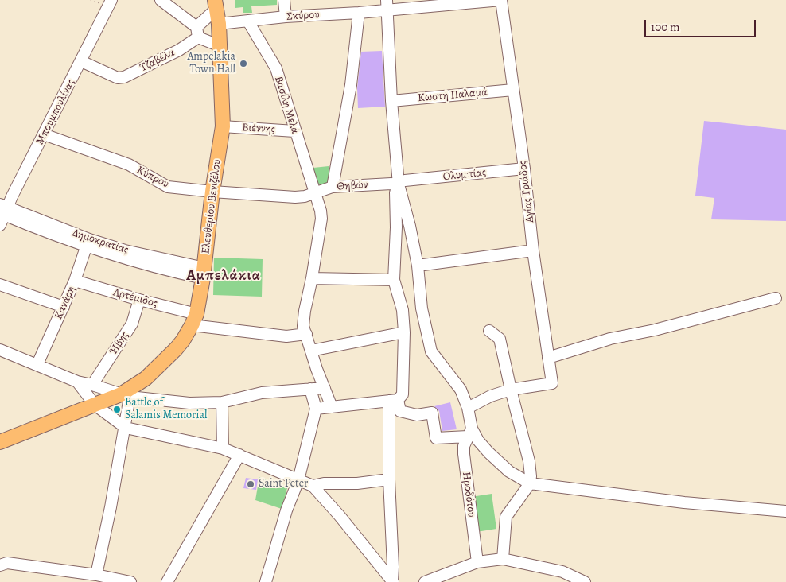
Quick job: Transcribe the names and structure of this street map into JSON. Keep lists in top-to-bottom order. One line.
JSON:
{"streets":{"main road":["Ελευθερίου Βενιζέλου"],"street":["Σκύρου","Τζαβέλα","Κωστή Παλαμά","Βασίλη Μελά","Μπουμπουλίνας","Βιέννης","Ολυμπίας","Κύπρου","Θηβών","Αγίας Τριάδος","Δημοκρατίας","Αρτέμιδος","Κανάρη","Ήβης","Ηροδότου"]},"crossings":[["Σκύρου","Βασίλη Μελά"],["Σκύρου","Αγίας Τριάδος"],["Σκύρου","Ελευθερίου Βενιζέλου"],["Τζαβέλα","Μπουμπουλίνας"],["Τζαβέλα","Ελευθερίου Βενιζέλου"],["Κωστή Παλαμά","Αγίας Τριάδος"],["Βασίλη Μελά","Βιέννης"],["Βασίλη Μελά","Κύπρου"],["Βασίλη Μελά","Θηβών"],["Βασίλη Μελά","Αρτέμιδος"],["Μπουμπουλίνας","Κύπρου"],["Μπουμπουλίνας","Δημοκρατίας"],["Βιέννης","Ελευθερίου Βενιζέλου"],["Ολυμπίας","Αγίας Τριάδος"],["Κύπρου","Θηβών"],["Κύπρου","Ελευθερίου Βενιζέλου"],["Ελευθερίου Βενιζέλου","Δημοκρατίας"],["Ελευθερίου Βενιζέλου","Αρτέμιδος"],["Δημοκρατίας","Κανάρη"],["Αρτέμιδος","Κανάρη"],["Αρτέμιδος","Ήβης"]],"districts":["Αμπελάκια"],"places":["Ampelakia Town Hall","Battle of Salamis Memorial","Saint Peter"],"scale_bar":"100 m"}
